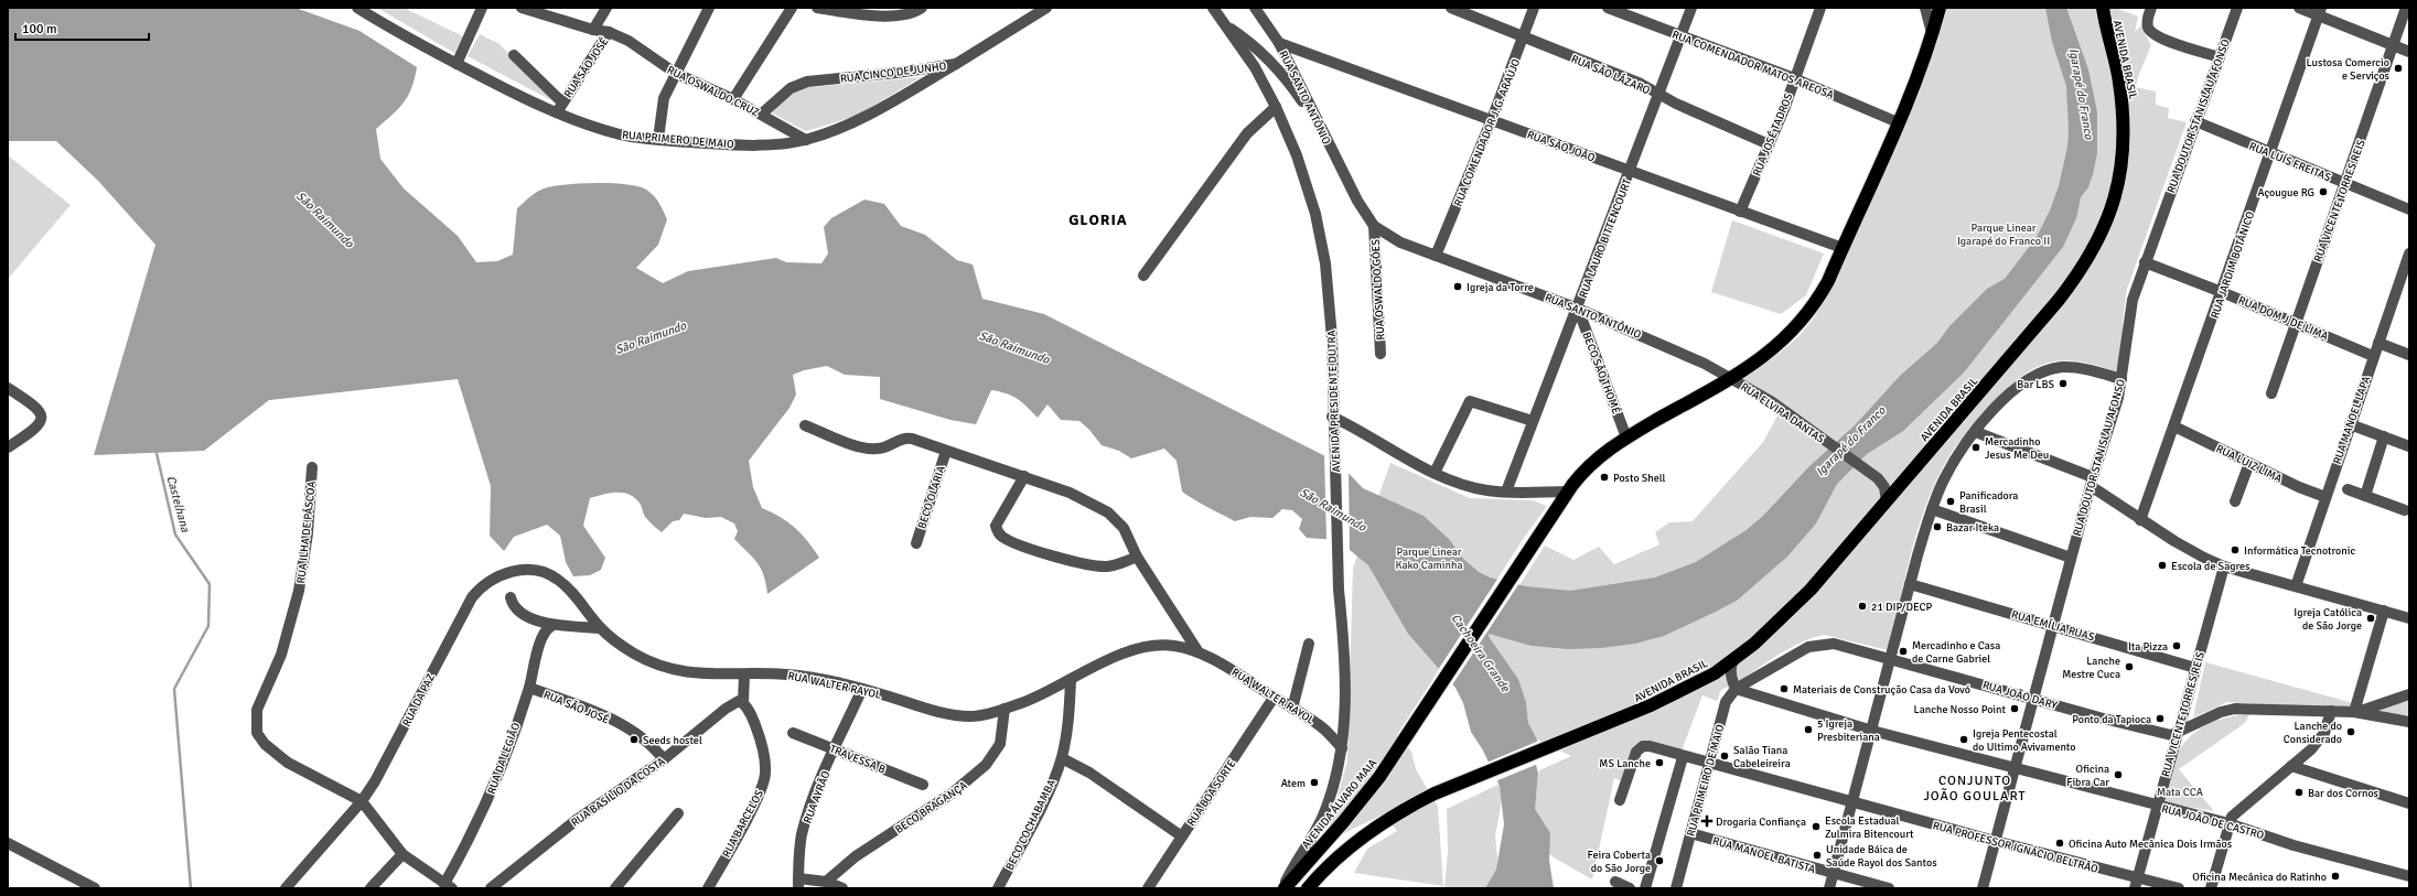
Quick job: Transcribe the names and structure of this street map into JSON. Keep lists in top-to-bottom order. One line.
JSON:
{"streets":{"highway":["AVENIDA BRASIL","AVENIDA ÁLVARO MAIA"],"street":["RUA COMENDADOR MATOS AREOSA","RUA SÃO JOSÉ","RUA CINCO DE JUNHO","RUA SÃO LÁZARO","RUA OSWALDO CRUZ","RUA SANTO ANTÔNIO","RUA DOUTOR STANISLAU AFONSO","RUA COMENDADOR J. G. ARAÚJO","RUA JOSÉ TADROS","RUA PRIMERO DE MAIO","RUA SÃO JOÃO","RUA LUÍS FREITAS","RUA VICENTE TORRES REIS","RUA LAURO BITTENCOURT","RUA JARDIM BOTÂNICO","RUA OSWALDO GÓES","RUA DOM J DE LIMA","BECO SÃO THOMÉ","AVENIDA PRESIDENTE DUTRA","RUA ELVIRA DANTAS","RUA MANOEL LAPA","RUA LUIZ LIMA","BECO OLARIA","RUA ILHA DE PÁSCOA","RUA EMÍLIA RUAS","RUA WALTER RAYOL","RUA JOÃO DARY","RUA DA PAZ","RUA DA LEGIÃO","TRAVESSA B","RUA PRIMEIRO DE MAIO","RUA BASÍLIO DA COSTA","RUA BOA SORTE","RUA AYRÃO","BECO BRAGANÇA","RUA JOÃO DE CASTRO","RUA BARCELOS","BECO COCHABAMBA","RUA PROFESSOR IGNÁCIO BELTRÃO","RUA MANOEL BATISTA"]},"crossings":[["AVENIDA BRASIL","RUA ELVIRA DANTAS"],["RUA COMENDADOR MATOS AREOSA","RUA JOSÉ TADROS"],["RUA COMENDADOR MATOS AREOSA","RUA LAURO BITTENCOURT"],["RUA SÃO JOSÉ","RUA OSWALDO CRUZ"],["RUA SÃO JOSÉ","RUA PRIMERO DE MAIO"],["RUA SÃO JOSÉ","RUA DA LEGIÃO"],["RUA SÃO JOSÉ","RUA BASÍLIO DA COSTA"],["RUA CINCO DE JUNHO","RUA OSWALDO CRUZ"],["RUA CINCO DE JUNHO","RUA PRIMERO DE MAIO"],["RUA SÃO LÁZARO","RUA COMENDADOR J. G. ARAÚJO"],["RUA SÃO LÁZARO","RUA JOSÉ TADROS"],["RUA SÃO LÁZARO","RUA LAURO BITTENCOURT"],["RUA OSWALDO CRUZ","RUA PRIMERO DE MAIO"],["RUA SANTO ANTÔNIO","RUA COMENDADOR J. G. ARAÚJO"],["RUA SANTO ANTÔNIO","RUA SÃO JOÃO"],["RUA SANTO ANTÔNIO","RUA LAURO BITTENCOURT"],["RUA SANTO ANTÔNIO","RUA OSWALDO GÓES"],["RUA SANTO ANTÔNIO","BECO SÃO THOMÉ"],["RUA SANTO ANTÔNIO","RUA ELVIRA DANTAS"],["RUA DOUTOR STANISLAU AFONSO","RUA LUÍS FREITAS"],["RUA DOUTOR STANISLAU AFONSO","RUA DOM J DE LIMA"],["RUA DOUTOR STANISLAU AFONSO","RUA EMÍLIA RUAS"],["RUA DOUTOR STANISLAU AFONSO","RUA JOÃO DARY"],["RUA DOUTOR STANISLAU AFONSO","RUA JOÃO DE CASTRO"],["RUA DOUTOR STANISLAU AFONSO","RUA PROFESSOR IGNÁCIO BELTRÃO"],["RUA COMENDADOR J. G. ARAÚJO","RUA SÃO JOÃO"],["RUA JOSÉ TADROS","RUA SÃO JOÃO"],["RUA SÃO JOÃO","RUA LAURO BITTENCOURT"],["RUA LUÍS FREITAS","RUA VICENTE TORRES REIS"],["RUA LUÍS FREITAS","RUA JARDIM BOTÂNICO"],["RUA VICENTE TORRES REIS","RUA DOM J DE LIMA"],["RUA VICENTE TORRES REIS","RUA EMÍLIA RUAS"],["RUA VICENTE TORRES REIS","RUA JOÃO DARY"],["RUA VICENTE TORRES REIS","RUA JOÃO DE CASTRO"],["RUA VICENTE TORRES REIS","RUA PROFESSOR IGNÁCIO BELTRÃO"],["RUA LAURO BITTENCOURT","BECO SÃO THOMÉ"],["RUA JARDIM BOTÂNICO","RUA DOM J DE LIMA"],["RUA JARDIM BOTÂNICO","RUA LUIZ LIMA"],["RUA DOM J DE LIMA","RUA MANOEL LAPA"],["AVENIDA PRESIDENTE DUTRA","RUA WALTER RAYOL"],["AVENIDA PRESIDENTE DUTRA","AVENIDA ÁLVARO MAIA"],["RUA MANOEL LAPA","RUA LUIZ LIMA"],["RUA ILHA DE PÁSCOA","RUA DA PAZ"],["RUA ILHA DE PÁSCOA","RUA DA LEGIÃO"],["RUA WALTER RAYOL","RUA DA PAZ"],["RUA WALTER RAYOL","RUA BOA SORTE"],["RUA WALTER RAYOL","RUA AYRÃO"],["RUA WALTER RAYOL","BECO BRAGANÇA"],["RUA WALTER RAYOL","BECO COCHABAMBA"],["RUA JOÃO DARY","RUA PRIMEIRO DE MAIO"],["RUA JOÃO DARY","RUA JOÃO DE CASTRO"],["TRAVESSA B","RUA AYRÃO"],["RUA PRIMEIRO DE MAIO","RUA JOÃO DE CASTRO"],["RUA PRIMEIRO DE MAIO","RUA PROFESSOR IGNÁCIO BELTRÃO"],["RUA PRIMEIRO DE MAIO","RUA MANOEL BATISTA"],["RUA BASÍLIO DA COSTA","RUA BARCELOS"]],"districts":["GLORIA","CONJUNTO JOÃO GOULART"],"water":["Igarapé do Franco","São Raimundo","Castelhana","Cachoeira Grande"],"parks":["Parque Linear Igarapé do Franco II","Parque Linear Kako Caminha","Mata CCA"],"places":{"other":["Lustosa Comercio e Serviços","Açougue RG","Igreja da Torre","Bar LBS","Mercadinho Jesus Me Deu","Posto Shell","Panificadora Brasil","Bazar Iteka","Informática Tecnotronic","Escola de Sagres","21 DIP/DECP","Igreja Católica de São Jorge","Ita Pizza","Mercadinho e Casa de Carne Gabriel","Lanche Mestre Cuca","Materiais de Construção Casa da Vovó","Lanche Nosso Point","Ponto da Tapioca","5 Igreja Presbiteriana","Lanche do Considerado","Seeds hostel","Igreja Pentecostal do Ultimo Avivamento","Salão Tiana Cabeleireira","MS Lanche","Oficina Fibra Car","Atem","Bar dos Cornos","Escola Estadual Zulmira Bitencourt","Oficina Auto Mecânica Dois Irmãos","Unidade Báica de Saúde Rayol dos Santos","Feira Coberta do São Jorge","Oficina Mecânica do Ratinho"],"health":["Drogaria Confiança"]},"scale_bar":"100 m"}
